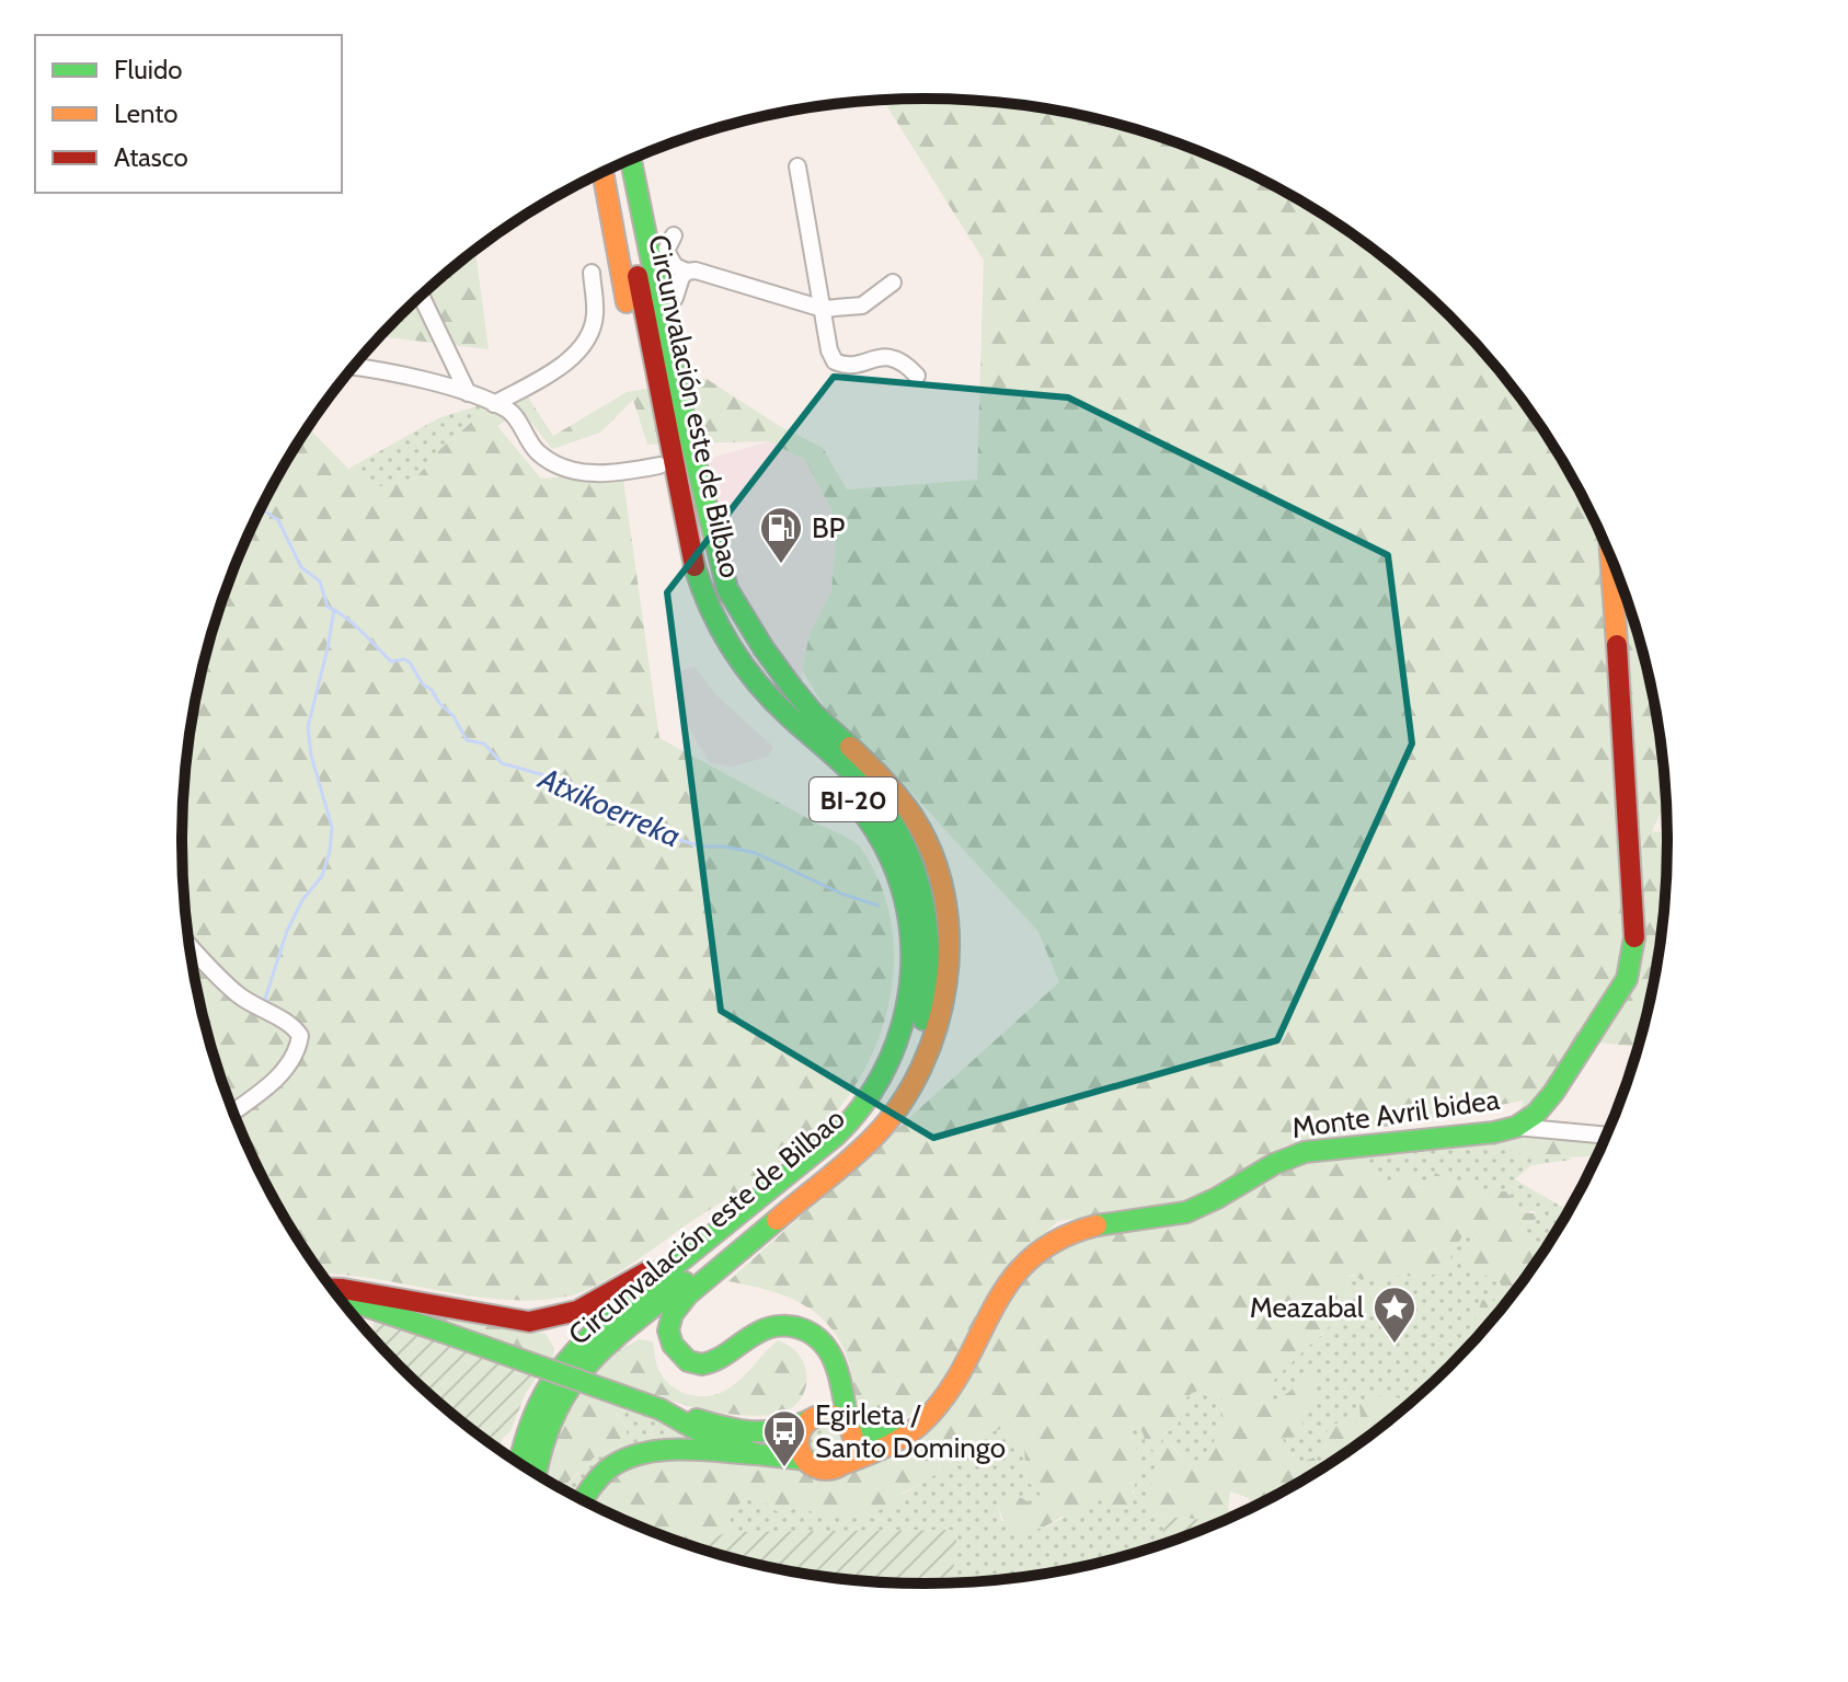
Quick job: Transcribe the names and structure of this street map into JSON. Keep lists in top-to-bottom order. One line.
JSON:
{"streets":{"main road":["Circunvalación este de Bilbao","BI-20","Monte Avril bidea"]},"water":["Atxikoerreka"],"places":{"fuel station":["BP"],"place":["Meazabal"],"bus stop":["Egirleta / Santo Domingo"]},"legend":["Fluido","Lento","Atasco"]}
